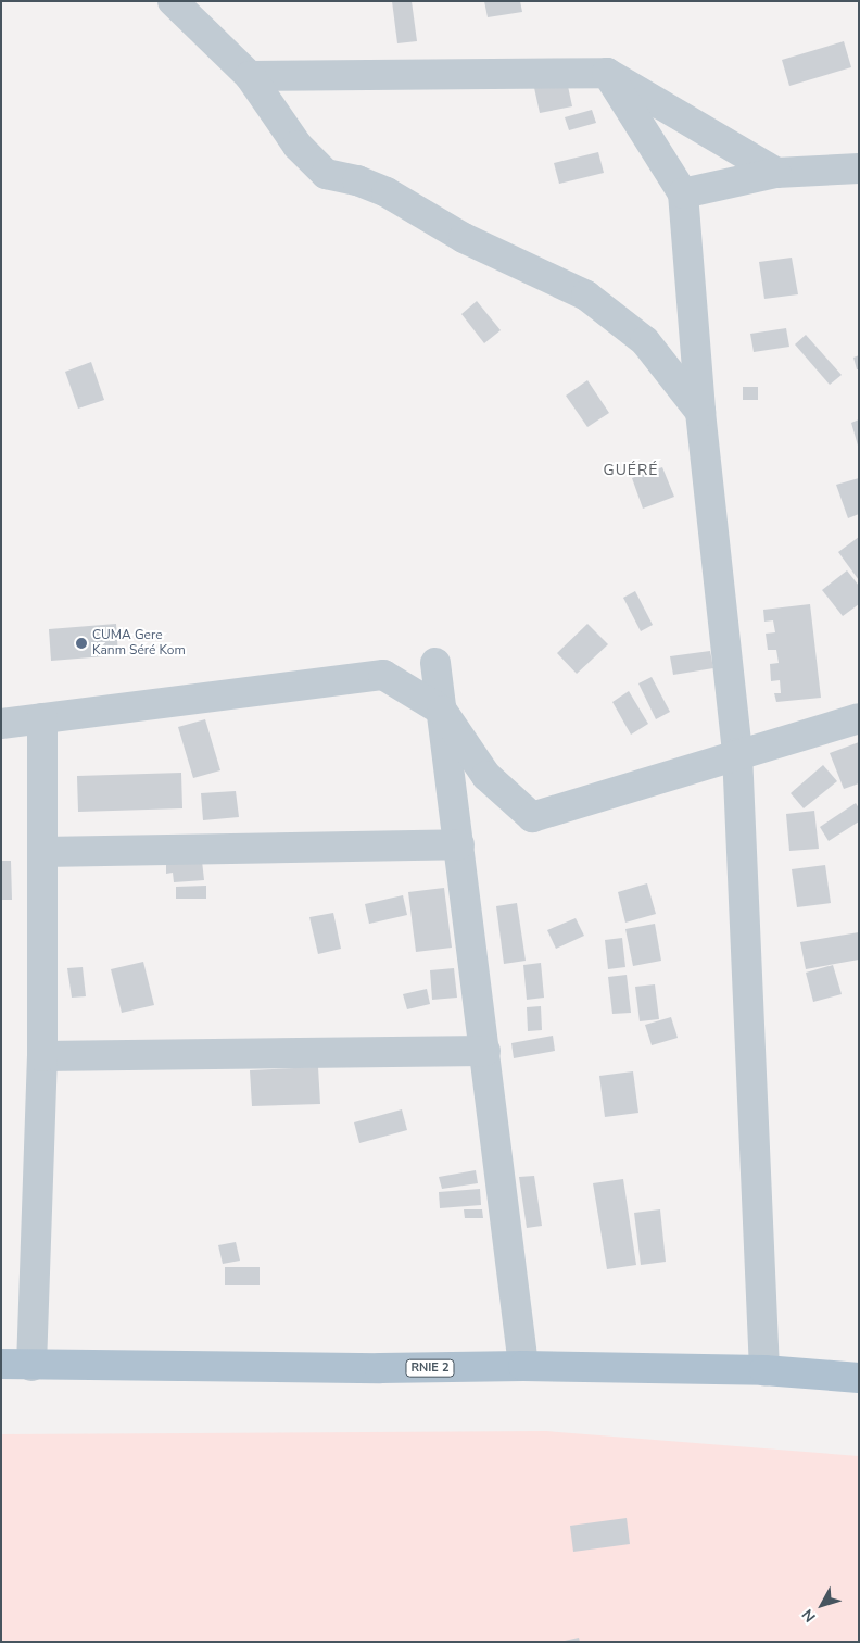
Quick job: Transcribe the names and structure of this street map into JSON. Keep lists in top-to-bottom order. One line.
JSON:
{"streets":{"main road":["RNIE 2"]},"districts":["GUÉRÉ"],"places":["CUMA Gere Kanm Séré Kom"],"north":"bottom left"}
